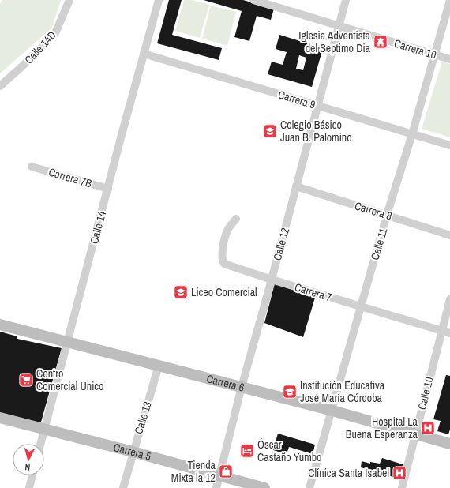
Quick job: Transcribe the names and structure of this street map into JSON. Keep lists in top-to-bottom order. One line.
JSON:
{"streets":{"street":["Calle 14D","Carrera 10","Carrera 9","Carrera 7B","Carrera 8","Calle 14","Calle 12","Calle 11","Carrera 7","Carrera 6","Calle 10","Calle 13","Carrera 5"]},"crossings":[["Carrera 10","Calle 12"],["Carrera 10","Calle 11"],["Carrera 9","Calle 14"],["Carrera 9","Calle 12"],["Carrera 9","Calle 11"],["Carrera 7B","Calle 14"],["Carrera 8","Calle 12"],["Carrera 8","Calle 11"],["Calle 14","Carrera 6"],["Calle 14","Carrera 5"],["Calle 12","Carrera 7"],["Calle 12","Carrera 6"],["Calle 12","Carrera 5"],["Calle 11","Carrera 7"],["Calle 11","Carrera 6"],["Carrera 7","Calle 10"],["Carrera 6","Calle 10"],["Carrera 6","Calle 13"],["Calle 13","Carrera 5"]],"places":{"temple":["Iglesia Adventista del Septimo Dia"],"school or university":["Colegio Básico Juan B. Palomino","Liceo Comercial","Institución Educativa José María Córdoba"],"supermarket":["Centro Comercial Unico"],"hospital":["Hospital La Buena Esperanza","Clínica Santa Isabel"],"hotel":["Óscar Castaño Yumbo"],"shop":["Tienda Mixta la 12"]},"north":"bottom"}
